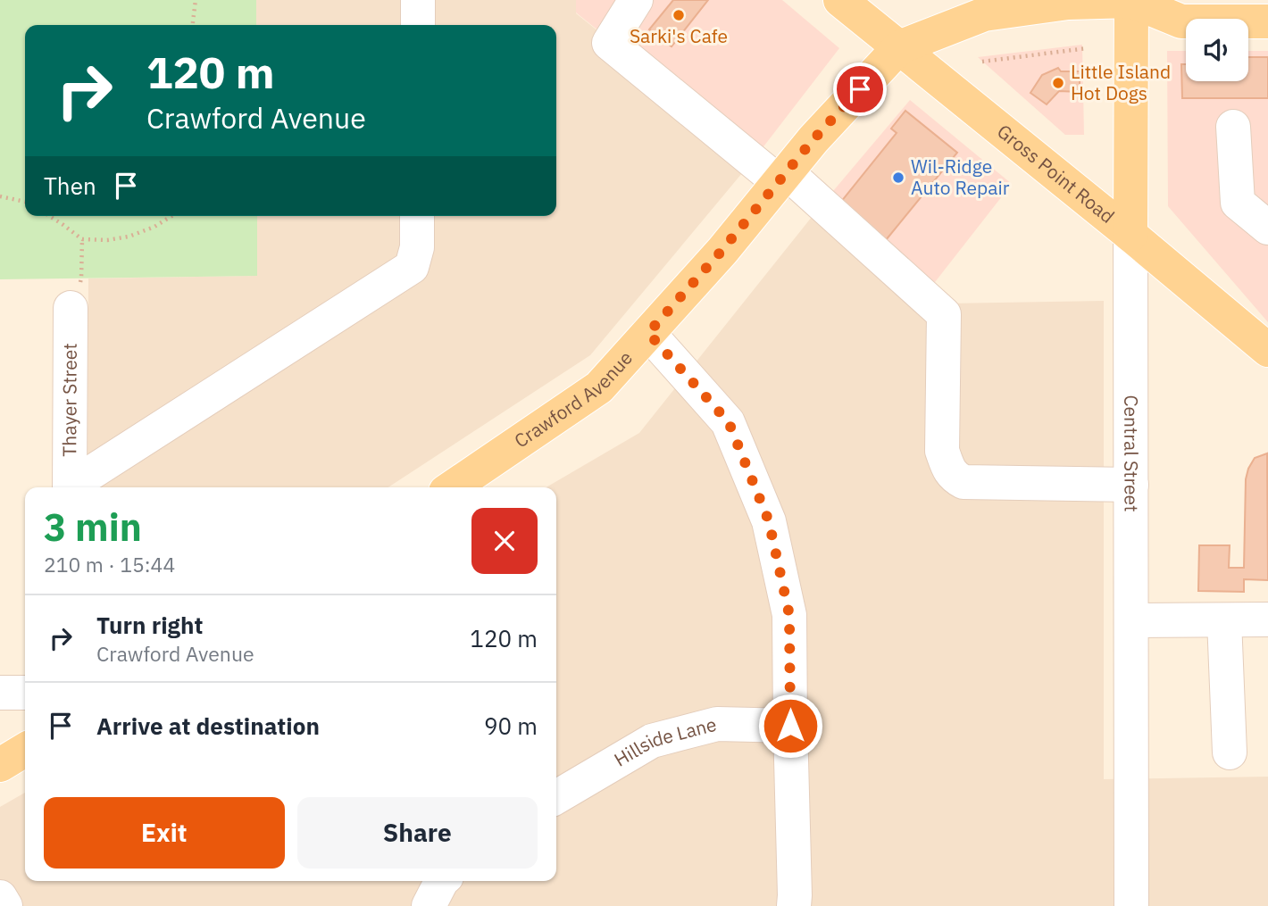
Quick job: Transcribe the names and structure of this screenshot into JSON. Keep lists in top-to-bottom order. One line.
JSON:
{"streets":{"main road":["Gross Point Road","Crawford Avenue","Central Street"],"street":["Thayer Street","Hillside Lane"]},"crossings":[["Gross Point Road","Crawford Avenue"],["Gross Point Road","Central Street"],["Crawford Avenue","Central Street"]],"places":["Sarki's Cafe","Little Island Hot Dogs","Wil-Ridge Auto Repair"],"page":{"turn":["120 m","Crawford Avenue"],"then":"Then","heading":["3 min","210 m · 15:44"],"list":[{"name":"Turn right","note":"Crawford Avenue","value":"120 m"},{"name":"Arrive at destination","value":"90 m"}],"buttons":["Exit","Share"]}}
